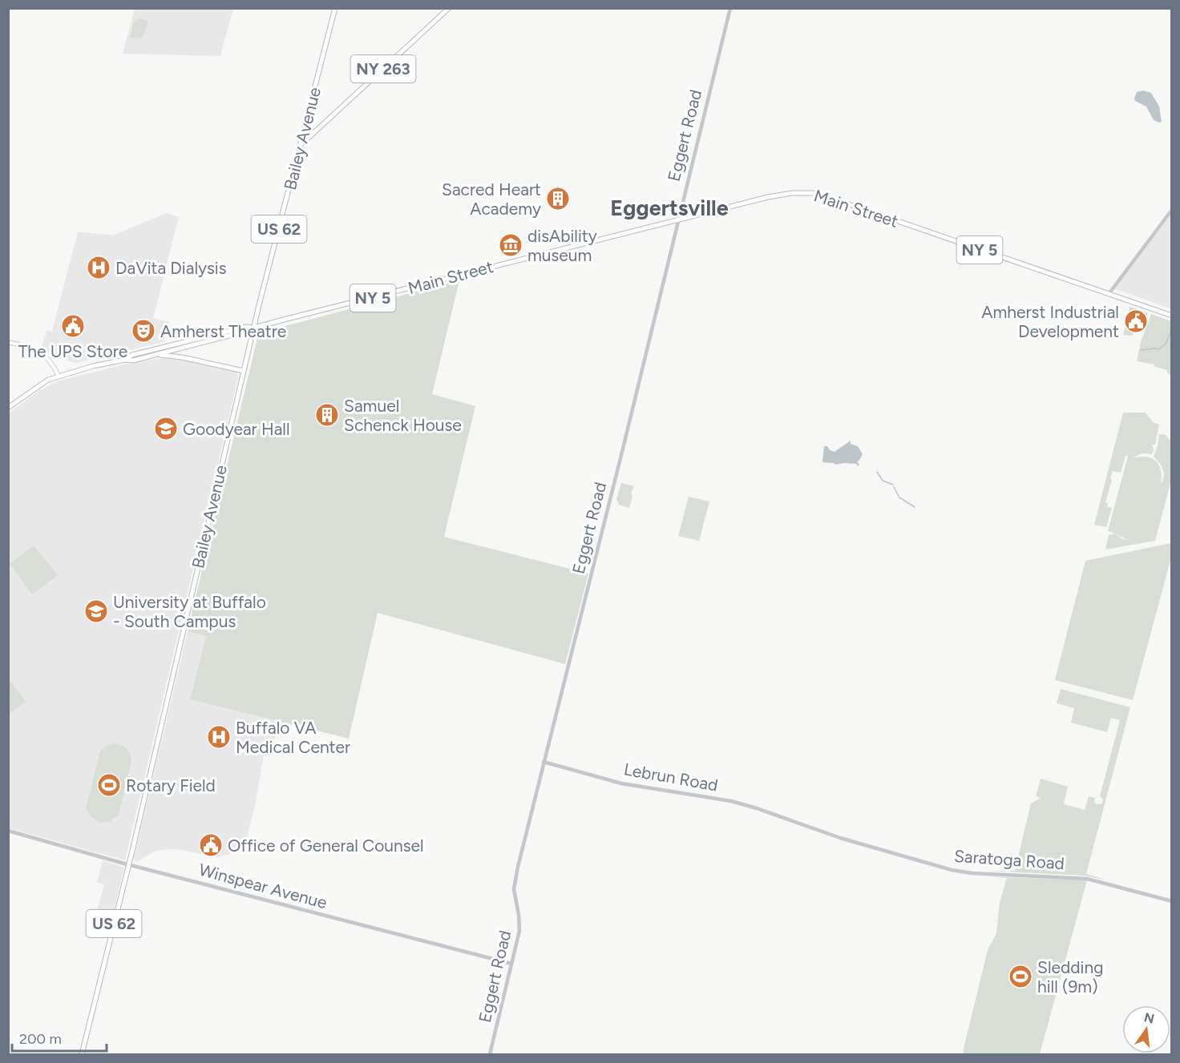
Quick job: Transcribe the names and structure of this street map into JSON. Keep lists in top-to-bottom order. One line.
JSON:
{"streets":{"main road":["NY 263","Bailey Avenue","Main Street","US 62","NY 5"],"street":["Eggert Road","Lebrun Road","Saratoga Road","Winspear Avenue"]},"crossings":[["NY 263","Bailey Avenue"],["Eggert Road","Main Street"],["Eggert Road","Lebrun Road"],["Eggert Road","Winspear Avenue"],["Bailey Avenue","Main Street"],["Bailey Avenue","Winspear Avenue"],["Lebrun Road","Saratoga Road"]],"districts":["Eggertsville"],"places":{"building":["Sacred Heart Academy","Samuel Schenck House"],"museum":["disAbility museum"],"hospital":["DaVita Dialysis","Buffalo VA Medical Center"],"public building":["Amherst Industrial Development","The UPS Store","Office of General Counsel"],"theatre":["Amherst Theatre"],"school or university":["Goodyear Hall","University at Buffalo - South Campus"],"sports":["Rotary Field","Sledding hill (9m)"]},"scale_bar":"200 m","north":"top"}
